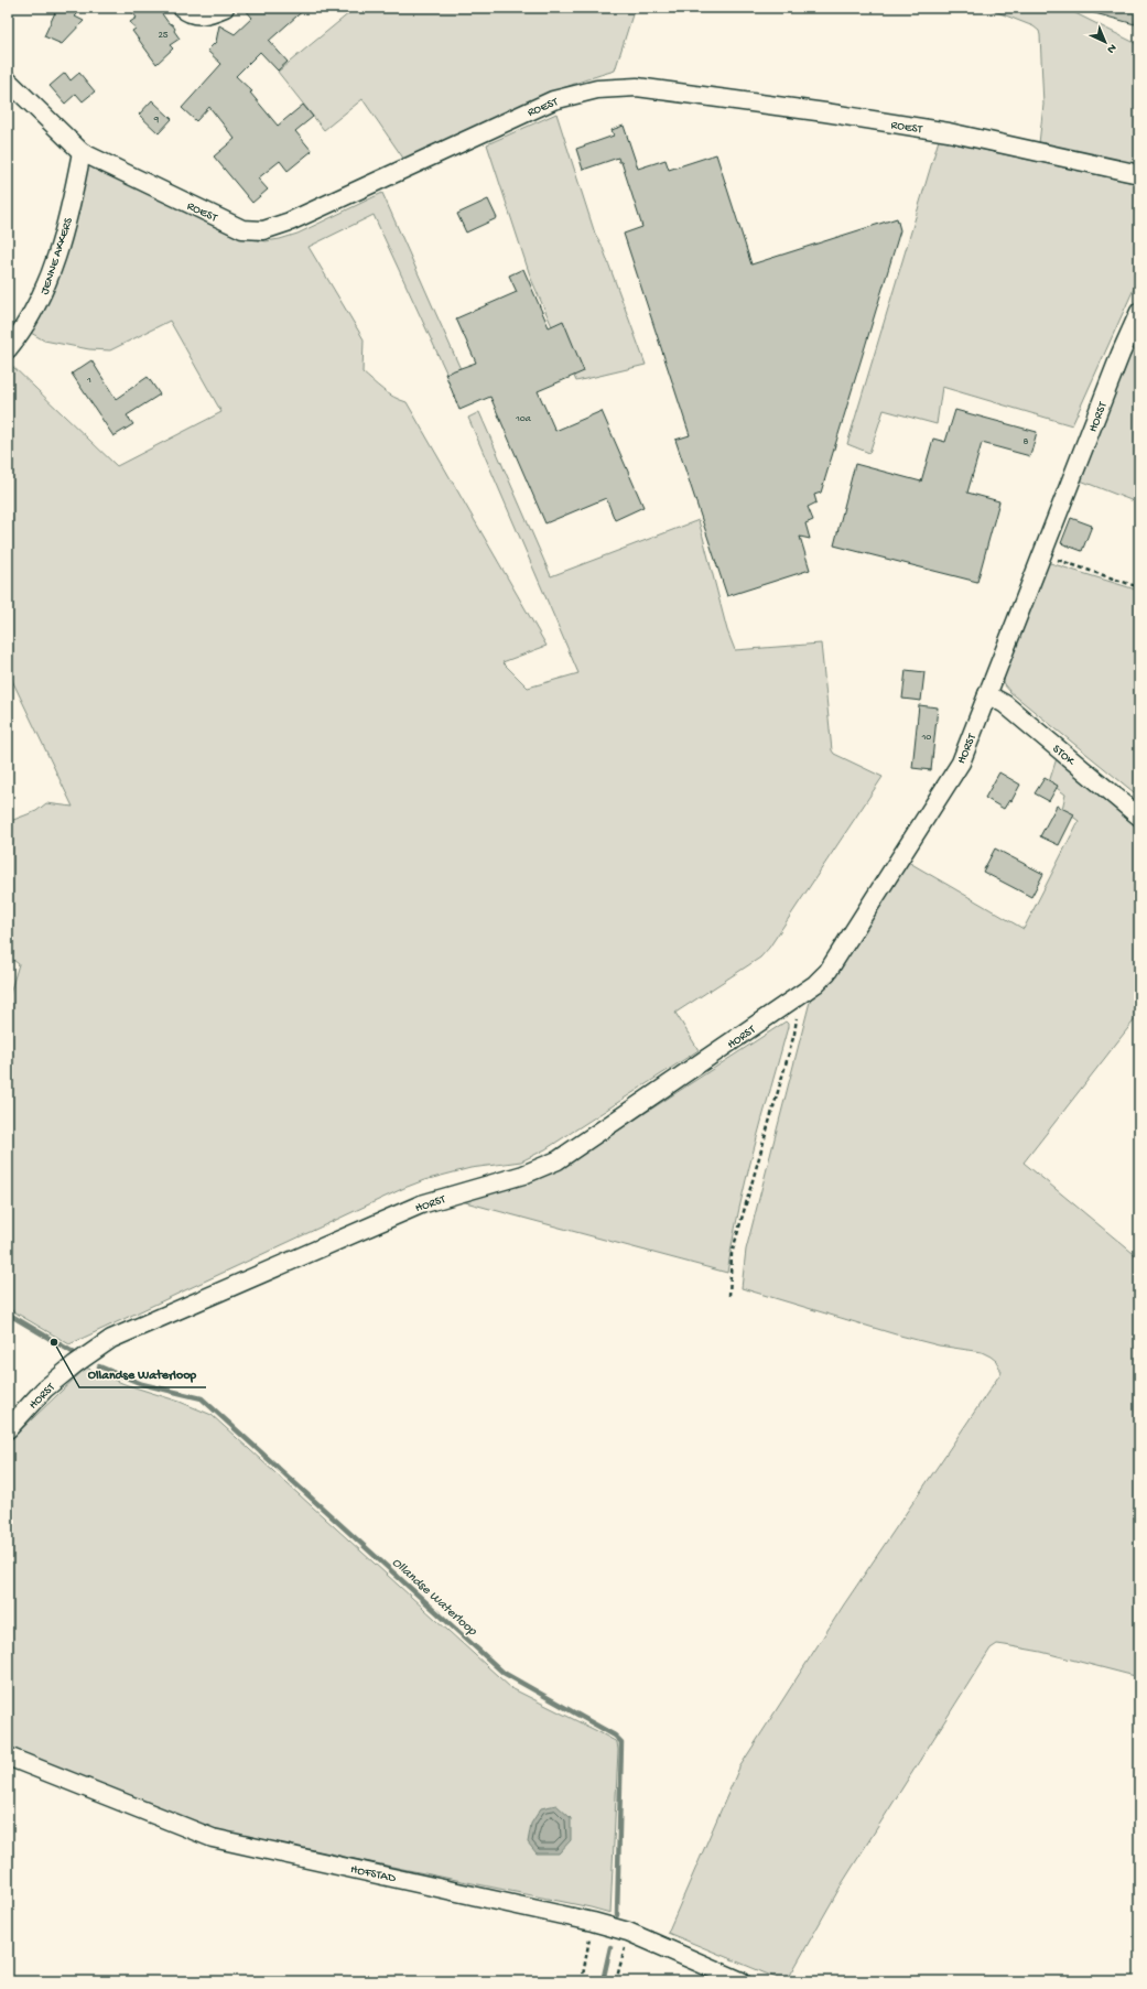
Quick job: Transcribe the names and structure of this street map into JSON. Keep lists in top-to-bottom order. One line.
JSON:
{"streets":{"street":["ROEST","JENNE AKKERS","HORST","STOK","HOFSTAD"]},"crossings":[["ROEST","JENNE AKKERS"],["HORST","STOK"]],"water":["Ollandse Waterloop"],"places":["Ollandse Waterloop"],"house_numbers":["25","9","1","10a","8","10"],"north":"bottom right"}
